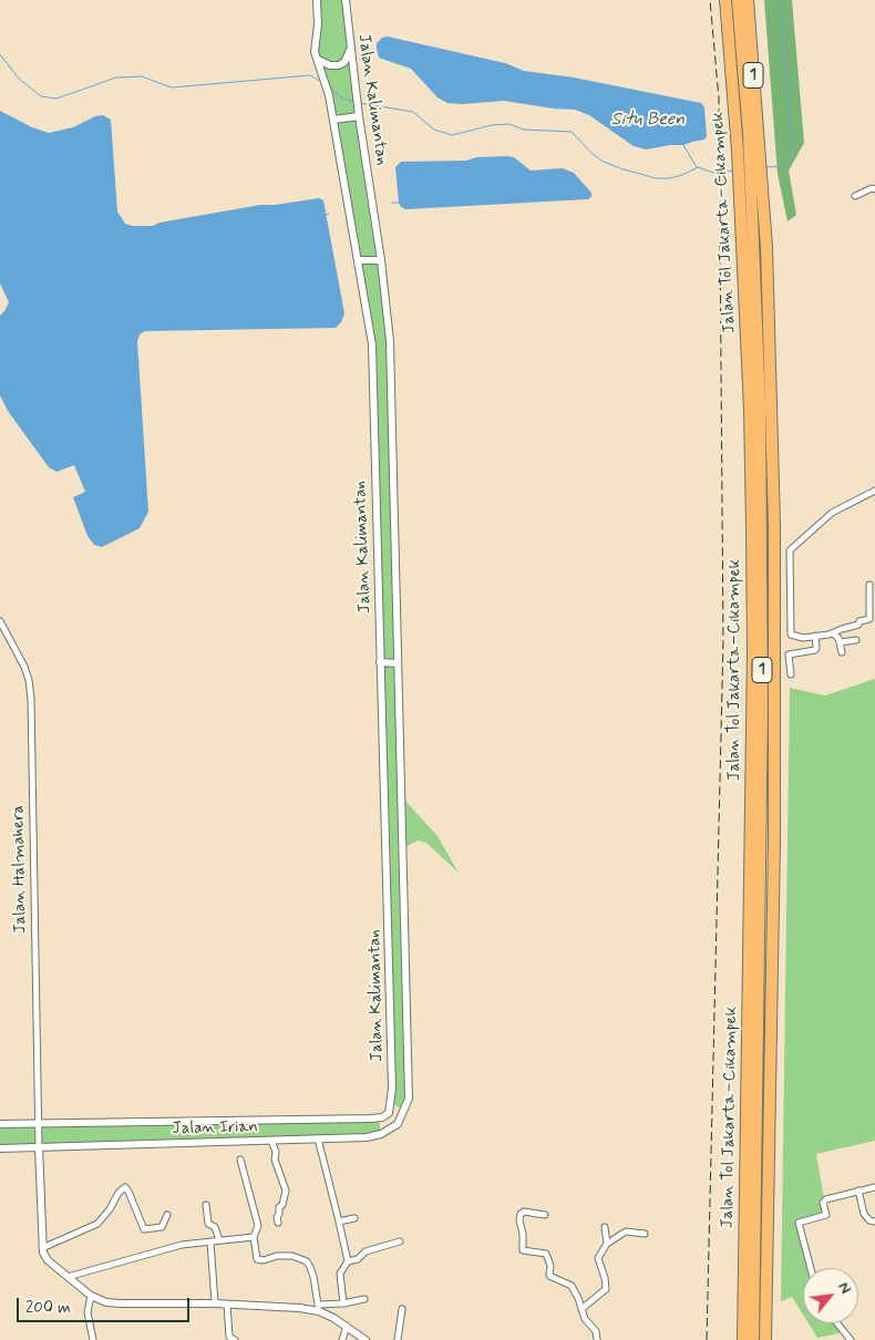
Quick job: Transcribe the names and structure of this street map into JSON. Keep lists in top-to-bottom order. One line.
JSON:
{"streets":{"highway":["1","Jalan Tol Jakarta–Cikampek"],"street":["Jalan Kalimantan","Jalan Halmahera","Jalan Irian"]},"crossings":[["Jalan Kalimantan","Jalan Irian"],["Jalan Halmahera","Jalan Irian"]],"water":["Situ Been"],"scale_bar":"200 m","north":"top right"}
